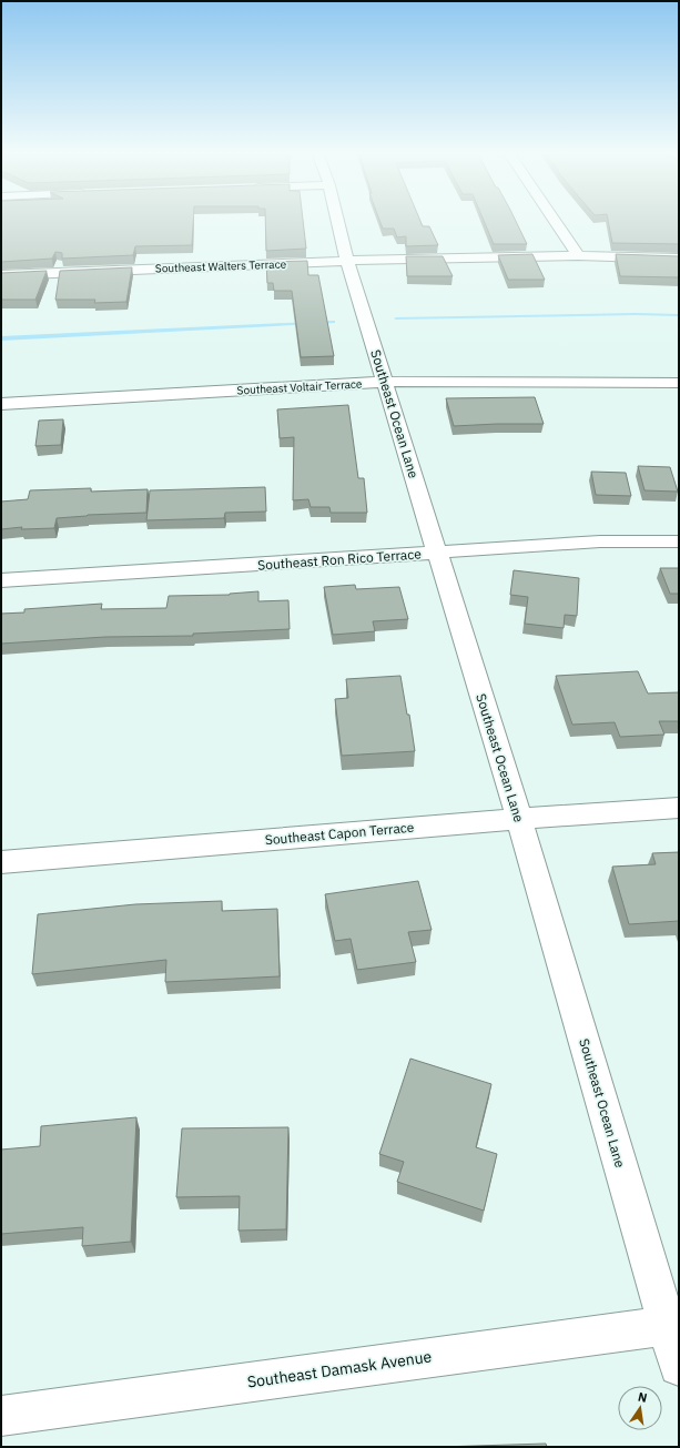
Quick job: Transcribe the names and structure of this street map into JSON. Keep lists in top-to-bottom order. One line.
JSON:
{"streets":{"street":["Southeast Walters Terrace","Southeast Voltair Terrace","Southeast Ocean Lane","Southeast Ron Rico Terrace","Southeast Capon Terrace","Southeast Damask Avenue"]},"crossings":[["Southeast Walters Terrace","Southeast Ocean Lane"],["Southeast Voltair Terrace","Southeast Ocean Lane"],["Southeast Ocean Lane","Southeast Ron Rico Terrace"],["Southeast Ocean Lane","Southeast Capon Terrace"],["Southeast Ocean Lane","Southeast Damask Avenue"]],"north":"top"}
